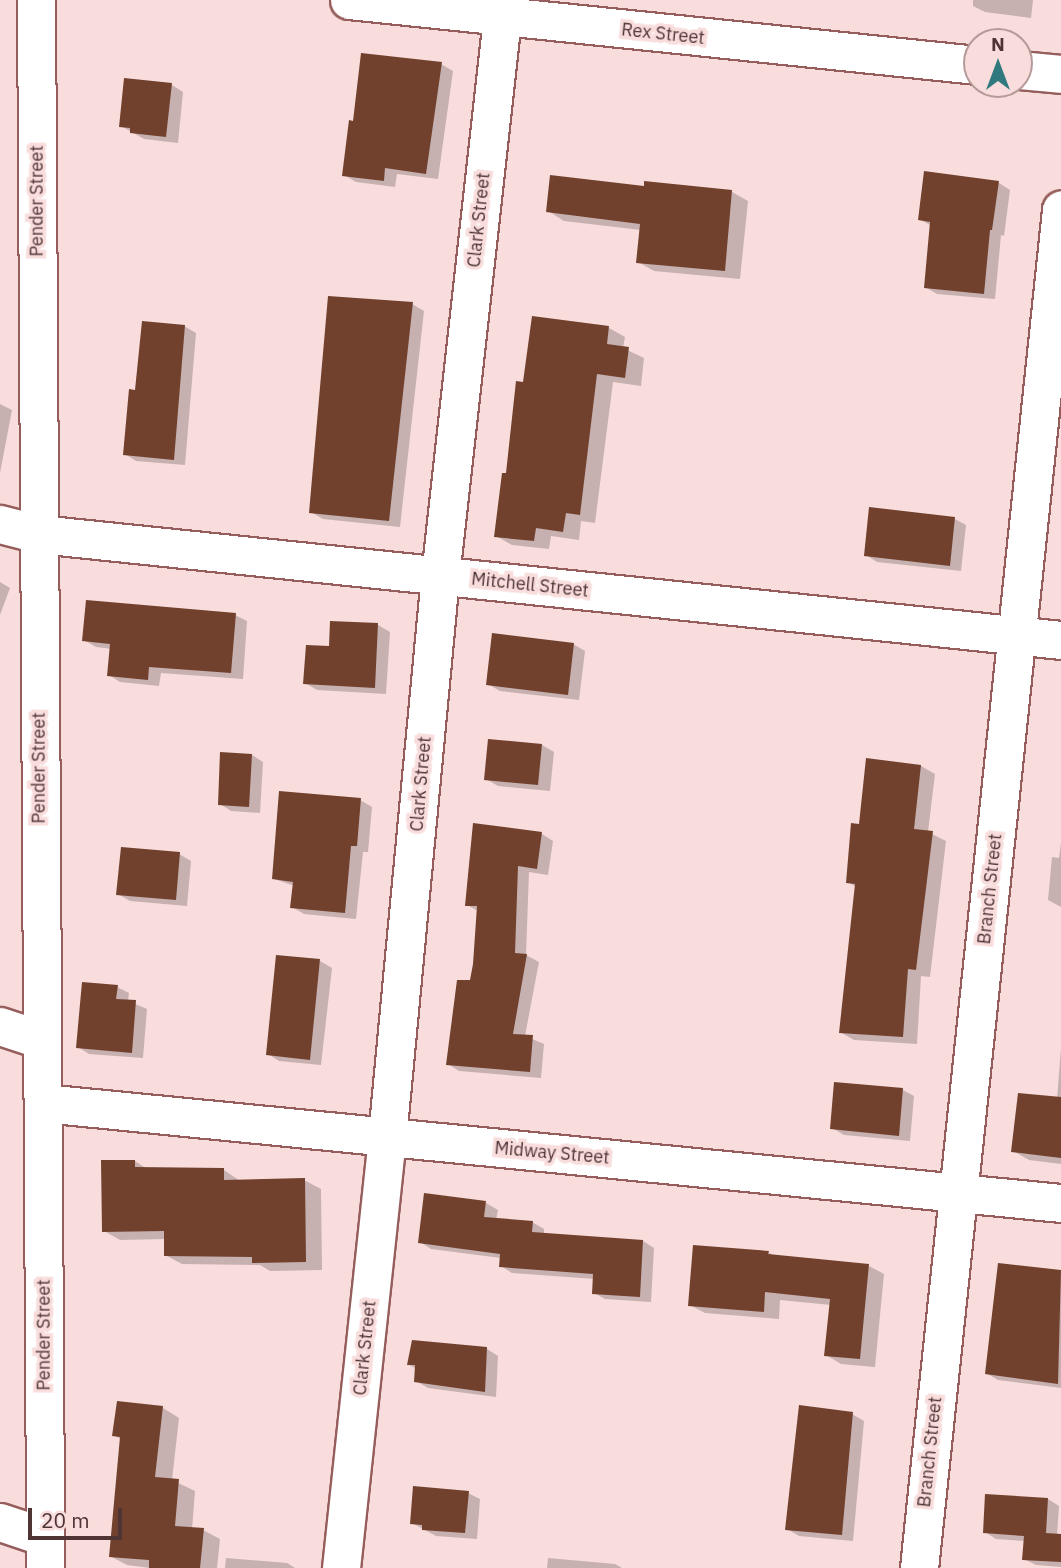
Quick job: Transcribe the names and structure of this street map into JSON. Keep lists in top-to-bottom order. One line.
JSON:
{"streets":{"street":["Rex Street","Pender Street","Clark Street","Mitchell Street","Branch Street","Midway Street"]},"crossings":[["Rex Street","Clark Street"],["Pender Street","Mitchell Street"],["Pender Street","Midway Street"],["Clark Street","Mitchell Street"],["Clark Street","Midway Street"],["Mitchell Street","Branch Street"],["Branch Street","Midway Street"]],"scale_bar":"20 m","north":"top"}
